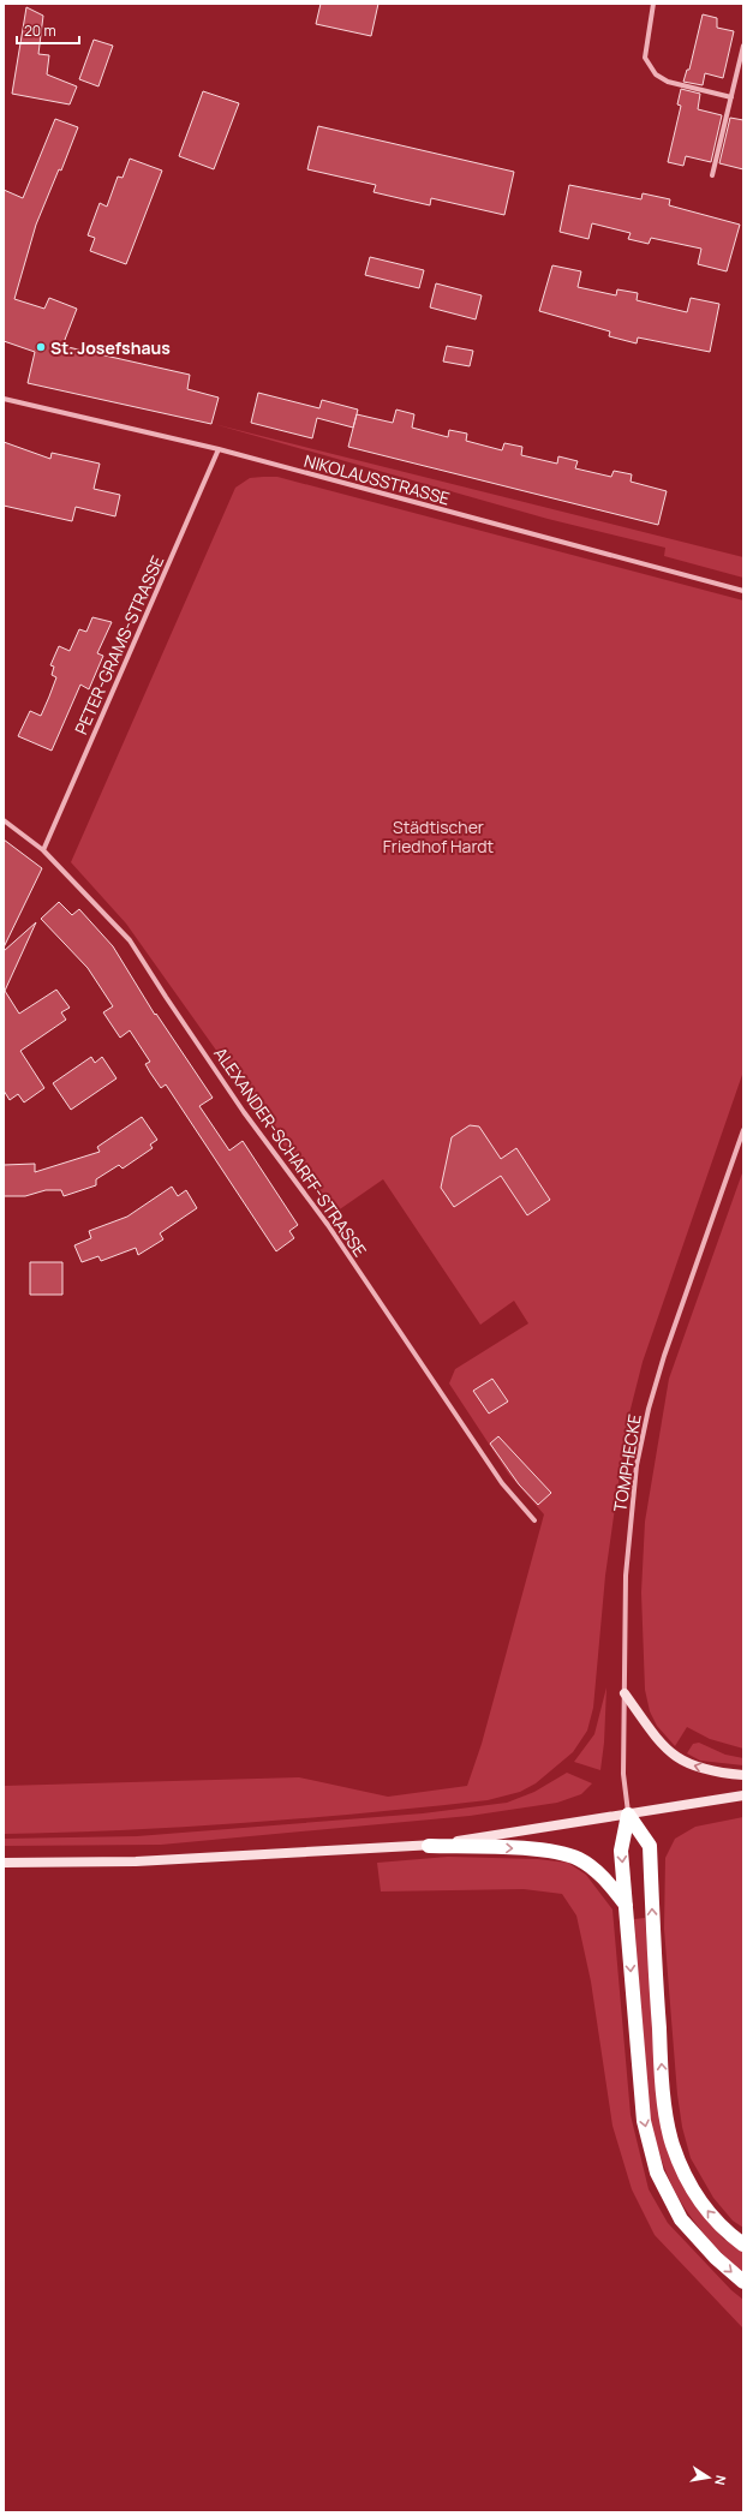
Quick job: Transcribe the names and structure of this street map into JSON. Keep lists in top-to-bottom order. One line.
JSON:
{"streets":{"street":["NIKOLAUSSTRASSE","PETER-GRAMS-STRASSE","ALEXANDER-SCHARFF-STRASSE","TOMPHECKE"]},"crossings":[["NIKOLAUSSTRASSE","PETER-GRAMS-STRASSE"],["PETER-GRAMS-STRASSE","ALEXANDER-SCHARFF-STRASSE"]],"parks":["Städtischer Friedhof Hardt"],"places":["St. Josefshaus"],"scale_bar":"20 m","north":"right"}
